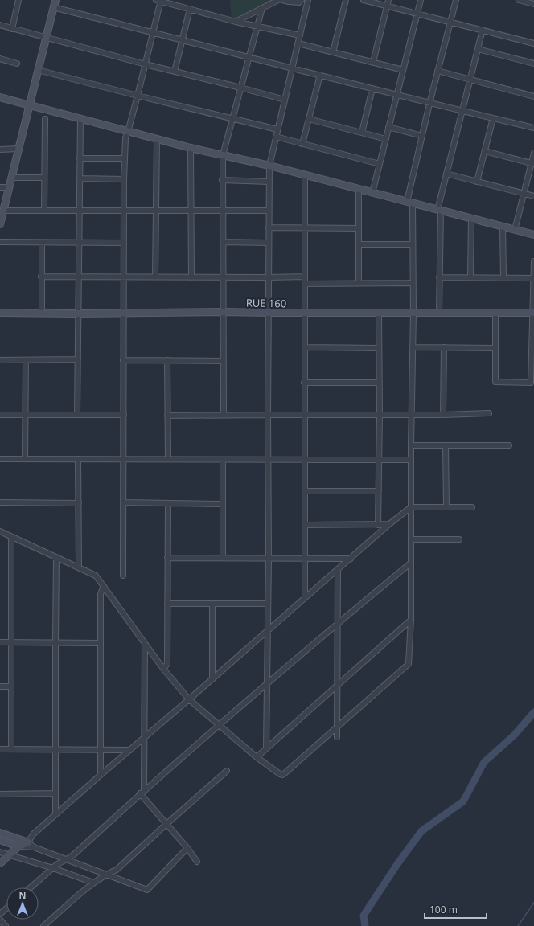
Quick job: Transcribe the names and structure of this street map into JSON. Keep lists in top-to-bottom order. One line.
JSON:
{"streets":{"street":["RUE 160"]},"scale_bar":"100 m","north":"top"}
